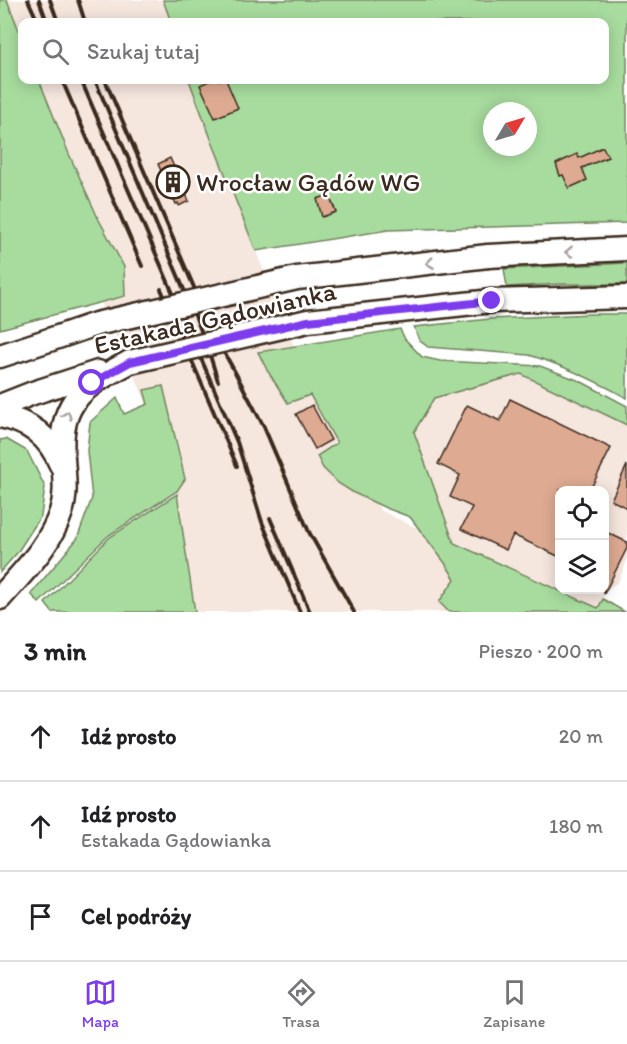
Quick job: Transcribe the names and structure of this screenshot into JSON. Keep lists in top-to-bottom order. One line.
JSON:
{"streets":{"main road":["Estakada Gądowianka"]},"places":{"building":["Wrocław Gądów WG"]},"north":"top right","page":{"search":"Szukaj tutaj","heading":["3 min","Pieszo · 200 m"],"list":[["Idź prosto","20 m"],["Idź prosto","Estakada Gądowianka","180 m"],"Cel podróży"],"nav":["Mapa","Trasa","Zapisane"]}}
